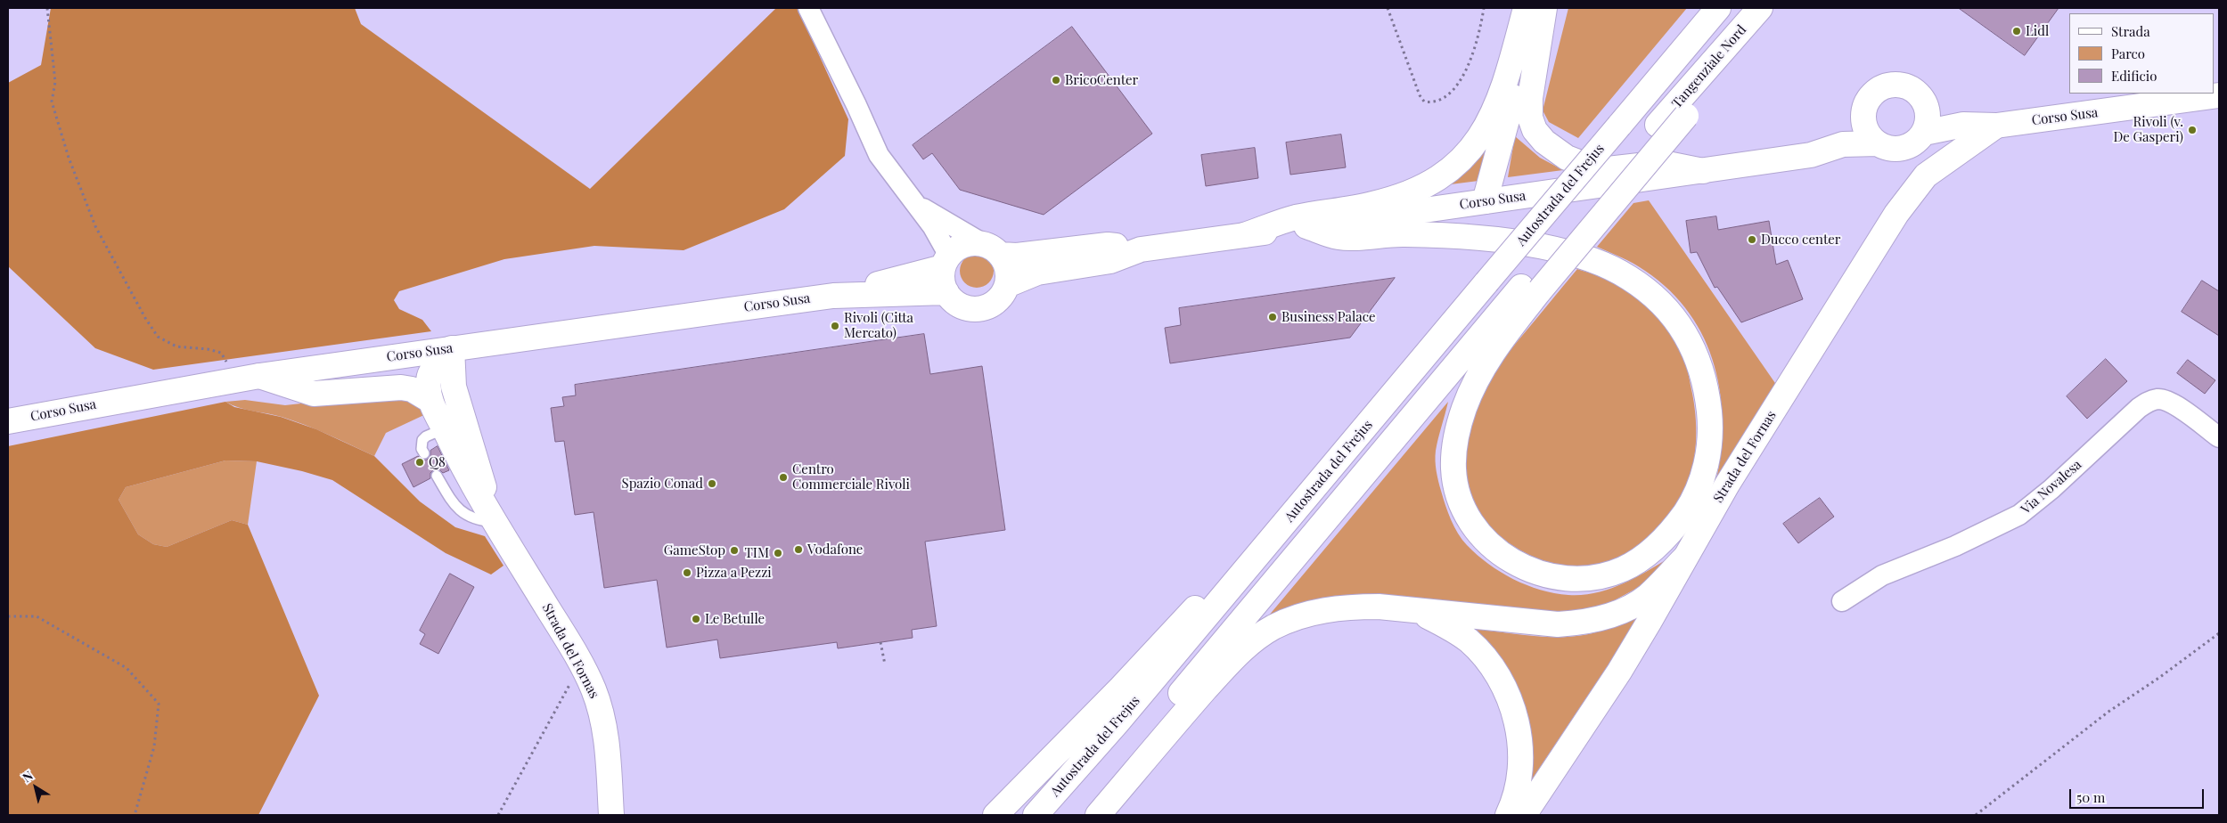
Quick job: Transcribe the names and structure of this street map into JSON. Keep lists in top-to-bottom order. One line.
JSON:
{"streets":{"main road":["Tangenziale Nord","Corso Susa","Autostrada del Frejus","Strada del Fornas"],"street":["Via Novalesa"]},"crossings":[["Corso Susa","Strada del Fornas"]],"places":["Lidl","BricoCenter","Rivoli (v. De Gasperi)","Ducco center","Business Palace","Rivoli (Citta Mercato)","Q8","Centro Commerciale Rivoli","Spazio Conad","Vodafone","GameStop","TIM","Pizza a Pezzi","Le Betulle"],"legend":["Strada","Parco","Edificio"],"scale_bar":"50 m","north":"top left"}
